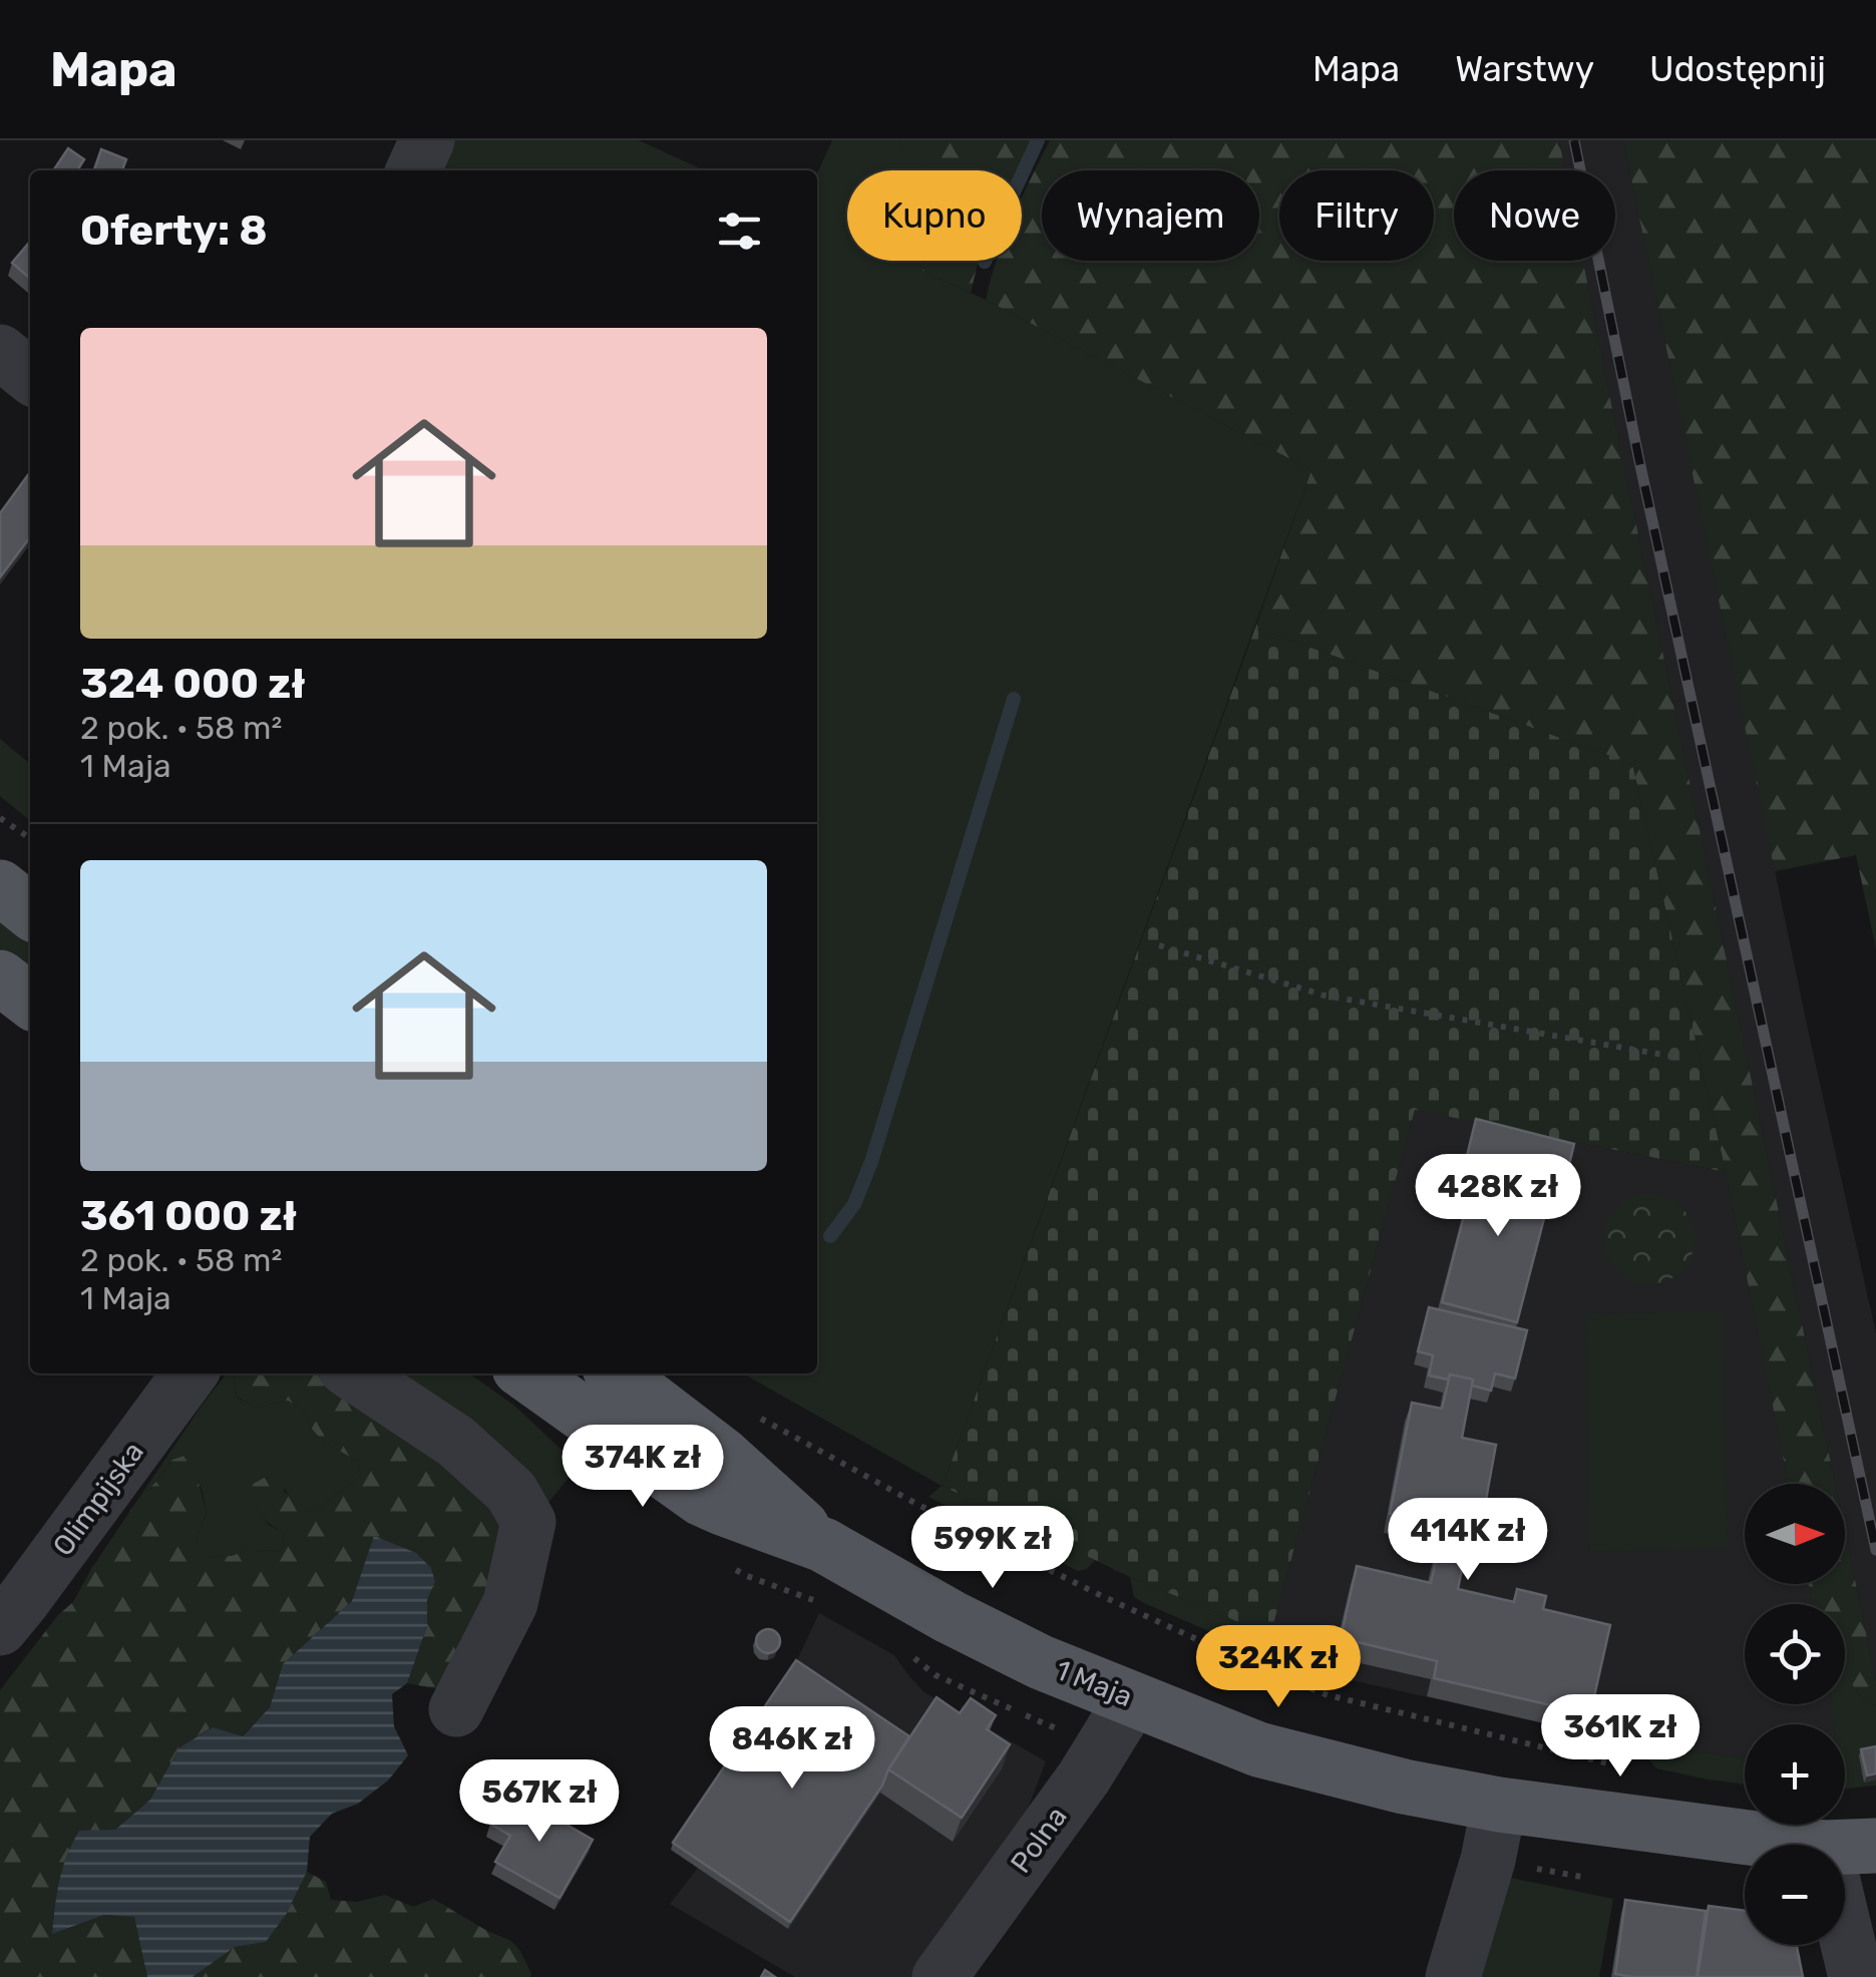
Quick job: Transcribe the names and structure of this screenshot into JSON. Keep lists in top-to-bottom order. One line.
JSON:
{"streets":{"main road":["1 Maja"],"street":["Olimpijska","Polna"]},"crossings":[["1 Maja","Polna"]],"north":"right","page":{"header":"Mapa","nav":["Mapa","Warstwy","Udostępnij"],"chip":["Kupno","Wynajem","Filtry","Nowe"],"heading":"Oferty: 8","list":[{"name":"324 000 zł","note":"2 pok. · 58 m² · 1 Maja"},{"name":"361 000 zł","note":"2 pok. · 58 m² · 1 Maja"}],"price":["428K zł","374K zł","414K zł","599K zł","324K zł","361K zł","846K zł","567K zł"],"map_buttons":["+","−"]}}
